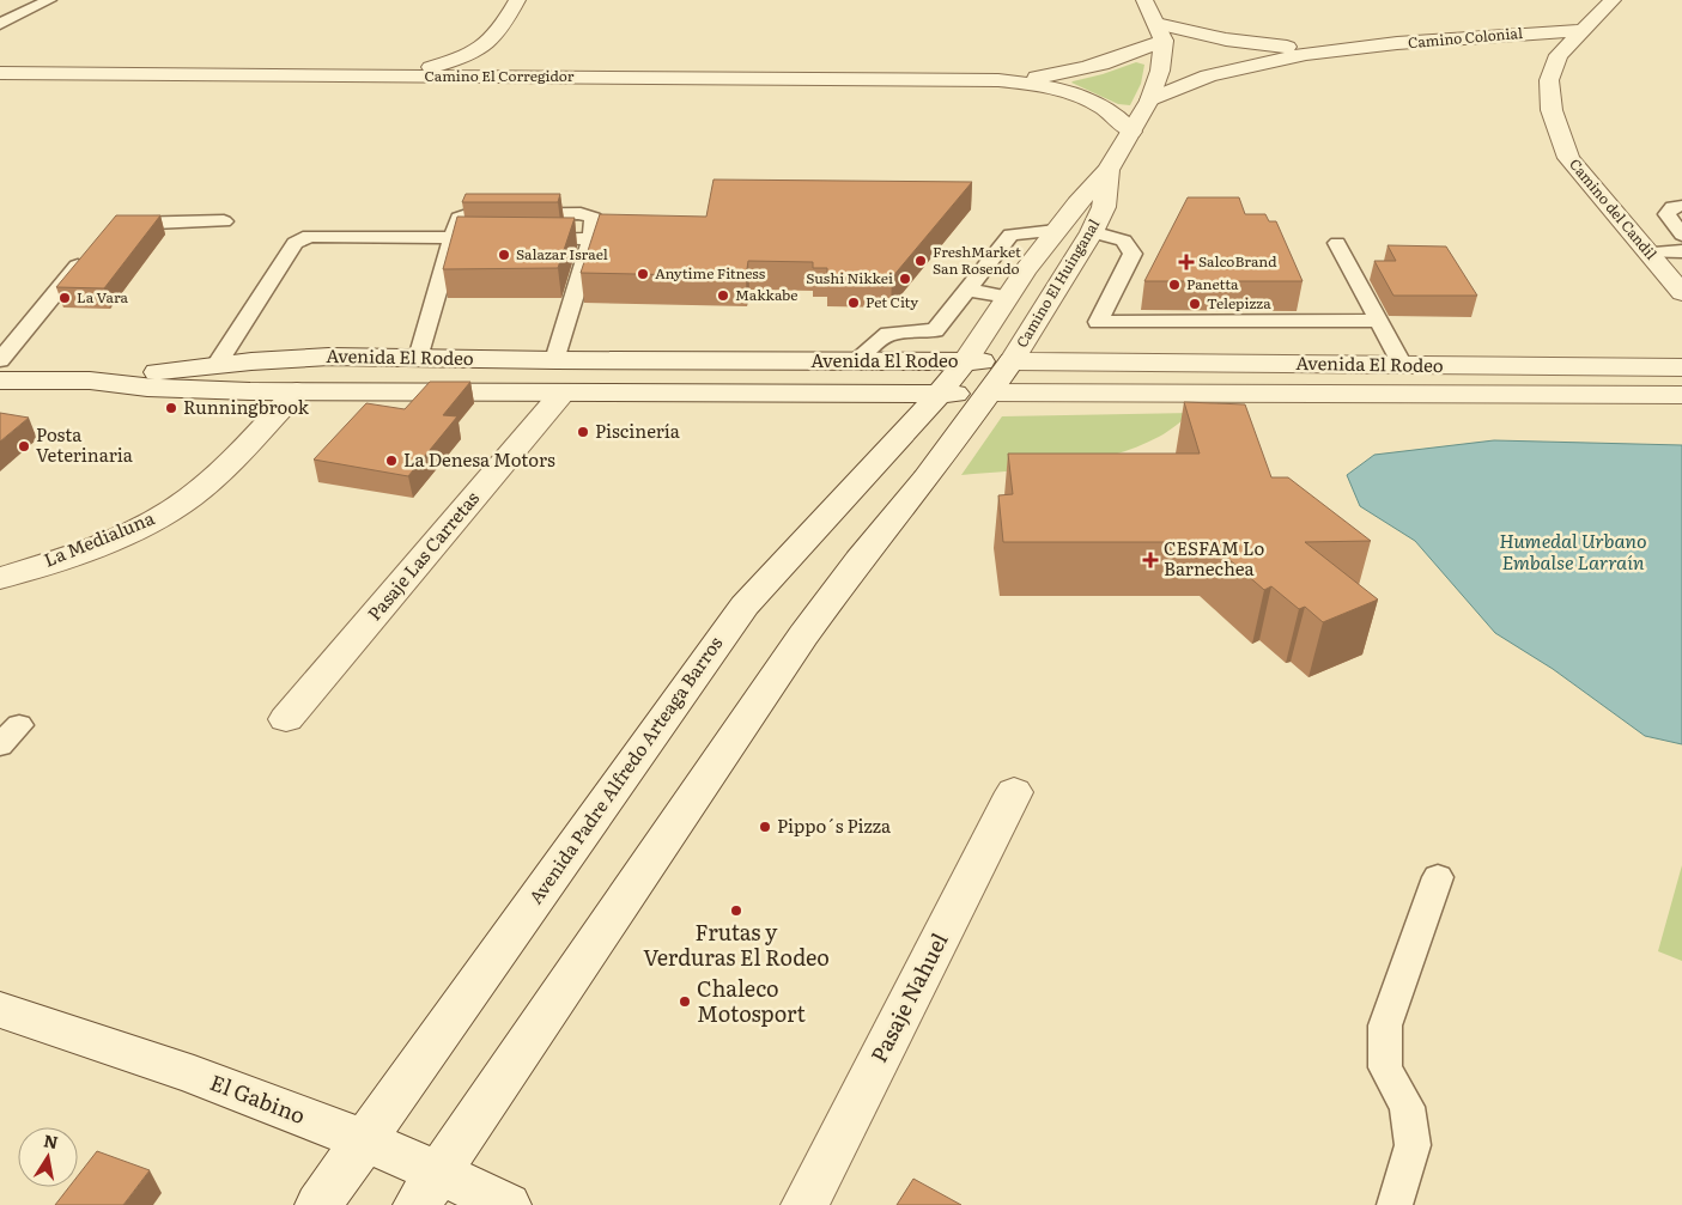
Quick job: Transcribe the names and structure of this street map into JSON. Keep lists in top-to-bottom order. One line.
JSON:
{"streets":{"street":["Camino Colonial","Camino El Corregidor","Camino del Candil","Camino El Huinganal","Avenida El Rodeo","La Medialuna","Pasaje Las Carretas","Avenida Padre Alfredo Arteaga Barros","Pasaje Nahuel","El Gabino"]},"crossings":[["Camino Colonial","Camino El Corregidor"],["Camino Colonial","Camino del Candil"],["Camino Colonial","Camino El Huinganal"],["Camino El Corregidor","Camino El Huinganal"],["Camino El Huinganal","Avenida El Rodeo"],["Camino El Huinganal","Avenida Padre Alfredo Arteaga Barros"],["Avenida El Rodeo","La Medialuna"],["Avenida El Rodeo","Pasaje Las Carretas"],["Avenida El Rodeo","Avenida Padre Alfredo Arteaga Barros"],["Avenida Padre Alfredo Arteaga Barros","El Gabino"]],"water":["Humedal Urbano Embalse Larraín"],"places":{"other":["Salazar Israel","FreshMarket San Rosendo","Anytime Fitness","Sushi Nikkei","Panetta","Makkabe","La Vara","Pet City","Telepizza","Runningbrook","Piscinería","Posta Veterinaria","La Denesa Motors","Pippo´s Pizza","Frutas y Verduras El Rodeo","Chaleco Motosport"],"health":["SalcoBrand","CESFAM Lo Barnechea"]},"north":"top"}
